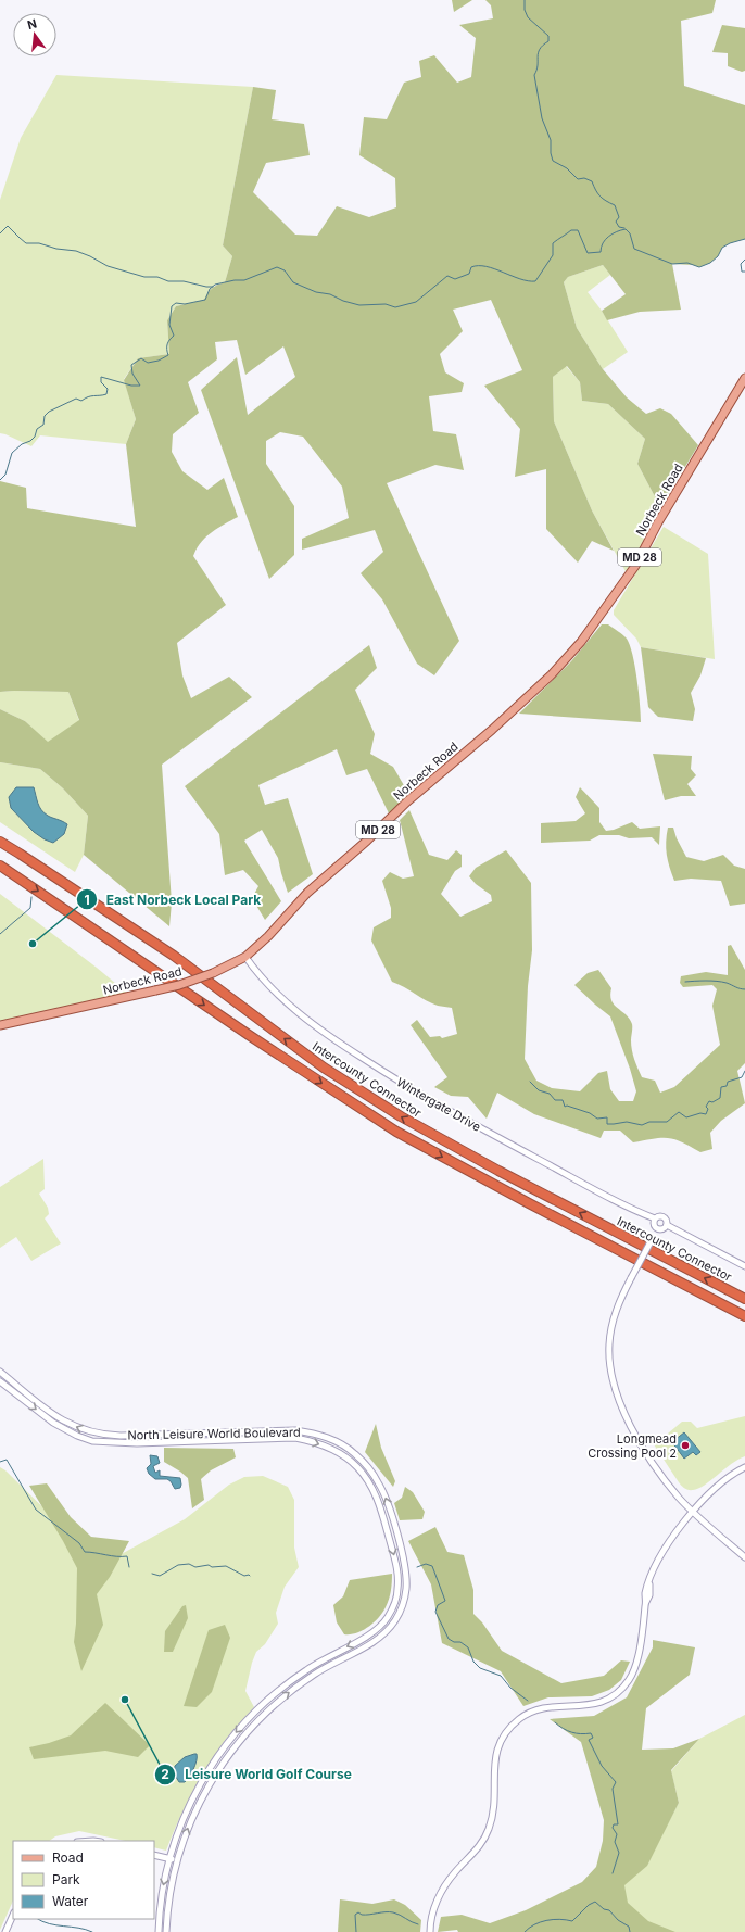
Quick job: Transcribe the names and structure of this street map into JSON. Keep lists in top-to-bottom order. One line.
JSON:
{"streets":{"highway":["Intercounty Connector"],"main road":["Norbeck Road","MD 28"],"street":["Wintergate Drive","North Leisure World Boulevard"]},"crossings":[["Norbeck Road","Wintergate Drive"]],"places":["East Norbeck Local Park","Longmead Crossing Pool 2","Leisure World Golf Course"],"legend":["Road","Park","Water"],"north":"top"}
